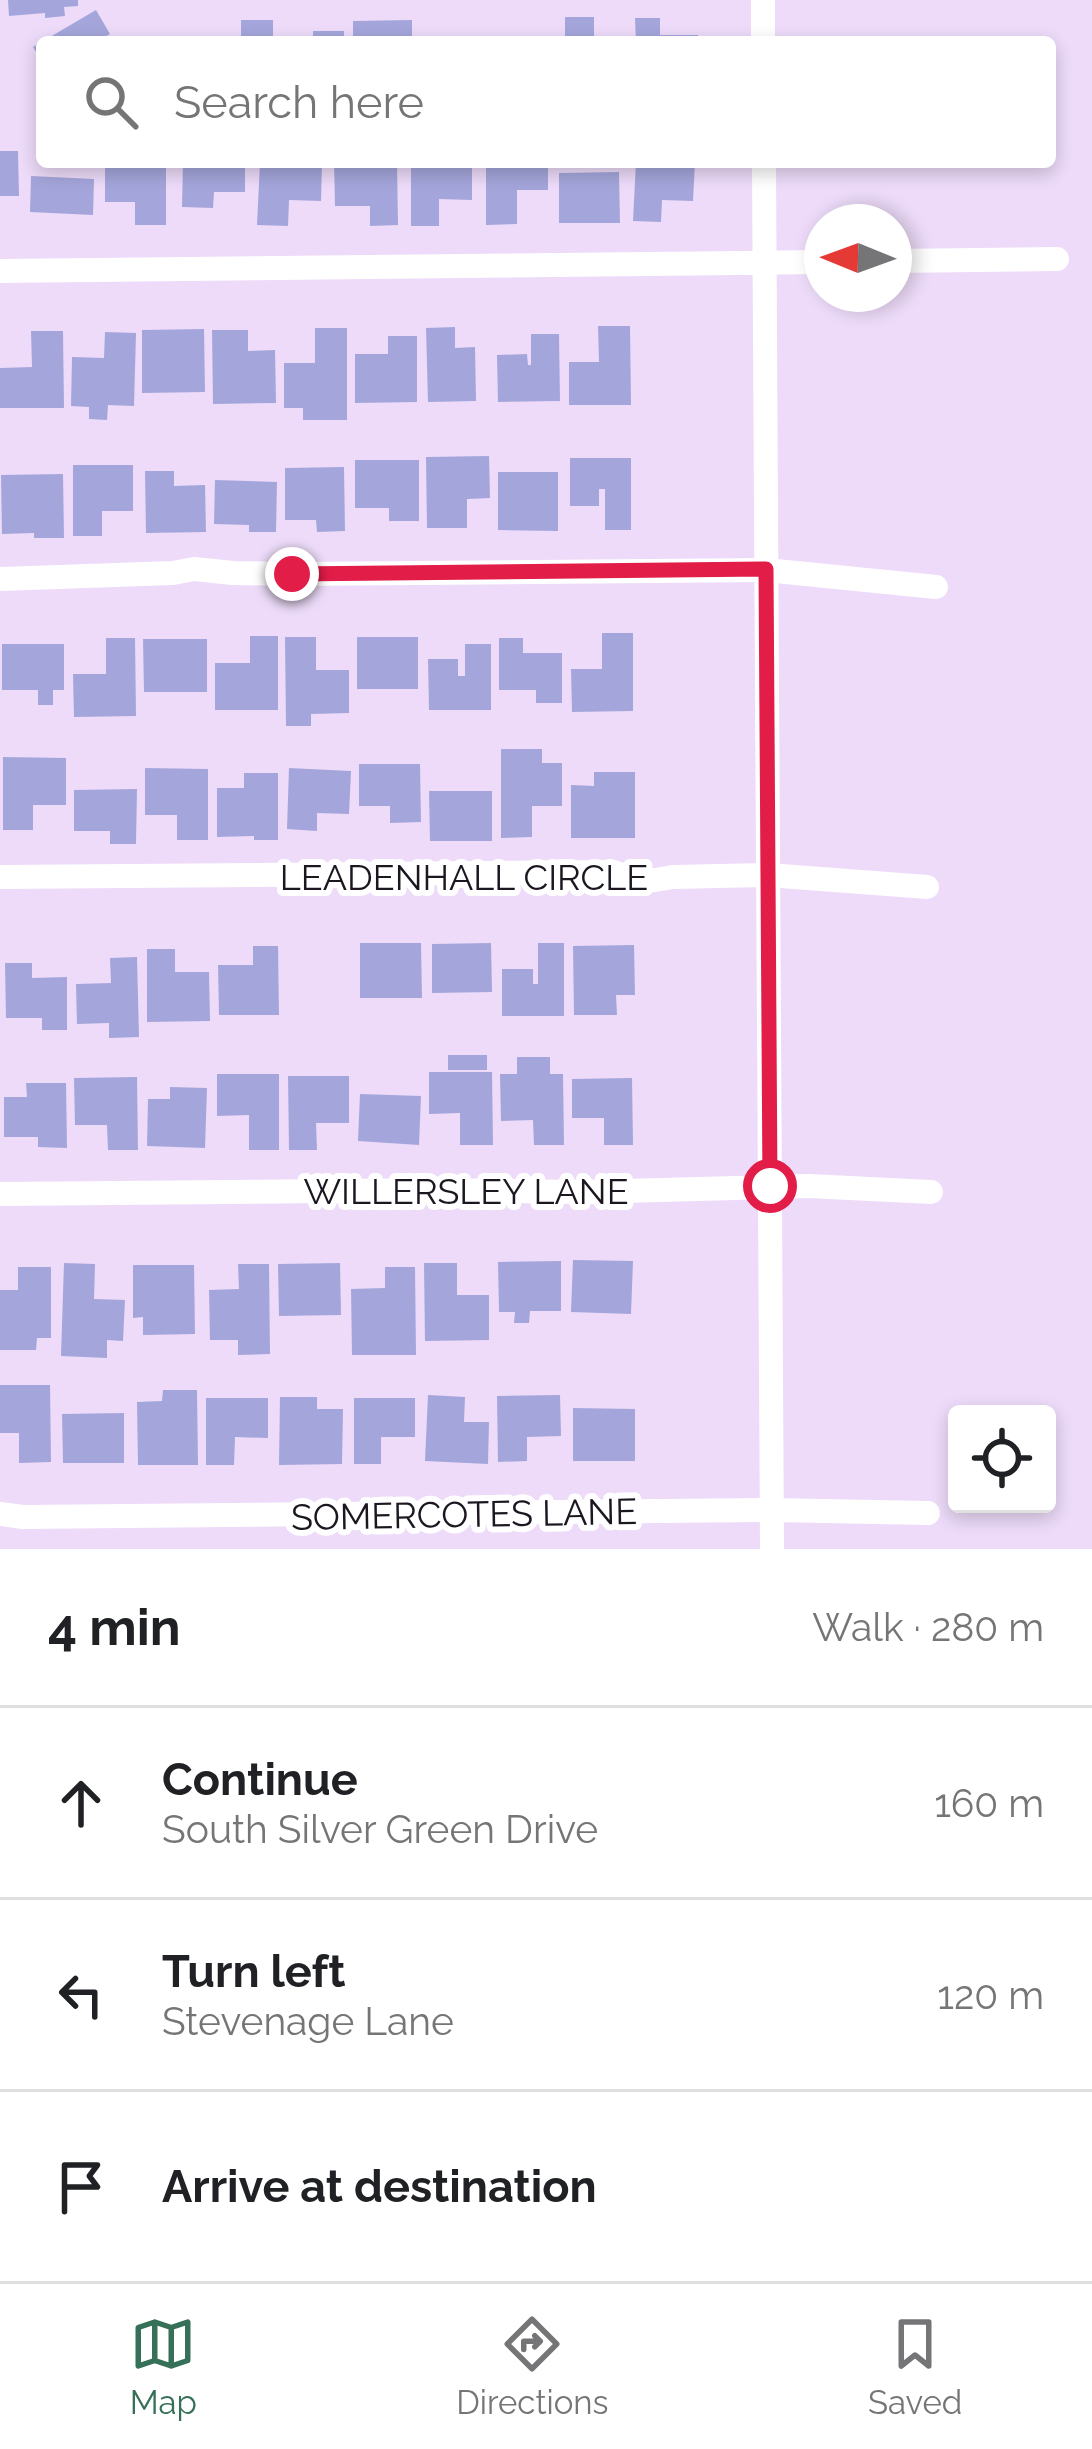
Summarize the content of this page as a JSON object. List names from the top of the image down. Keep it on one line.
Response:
{"streets":{"street":["LEADENHALL CIRCLE","WILLERSLEY LANE","SOMERCOTES LANE"]},"north":"left","page":{"search":"Search here","heading":["4 min","Walk · 280 m"],"list":[["Continue","South Silver Green Drive","160 m"],["Turn left","Stevenage Lane","120 m"],"Arrive at destination"],"nav":["Map","Directions","Saved"]}}
